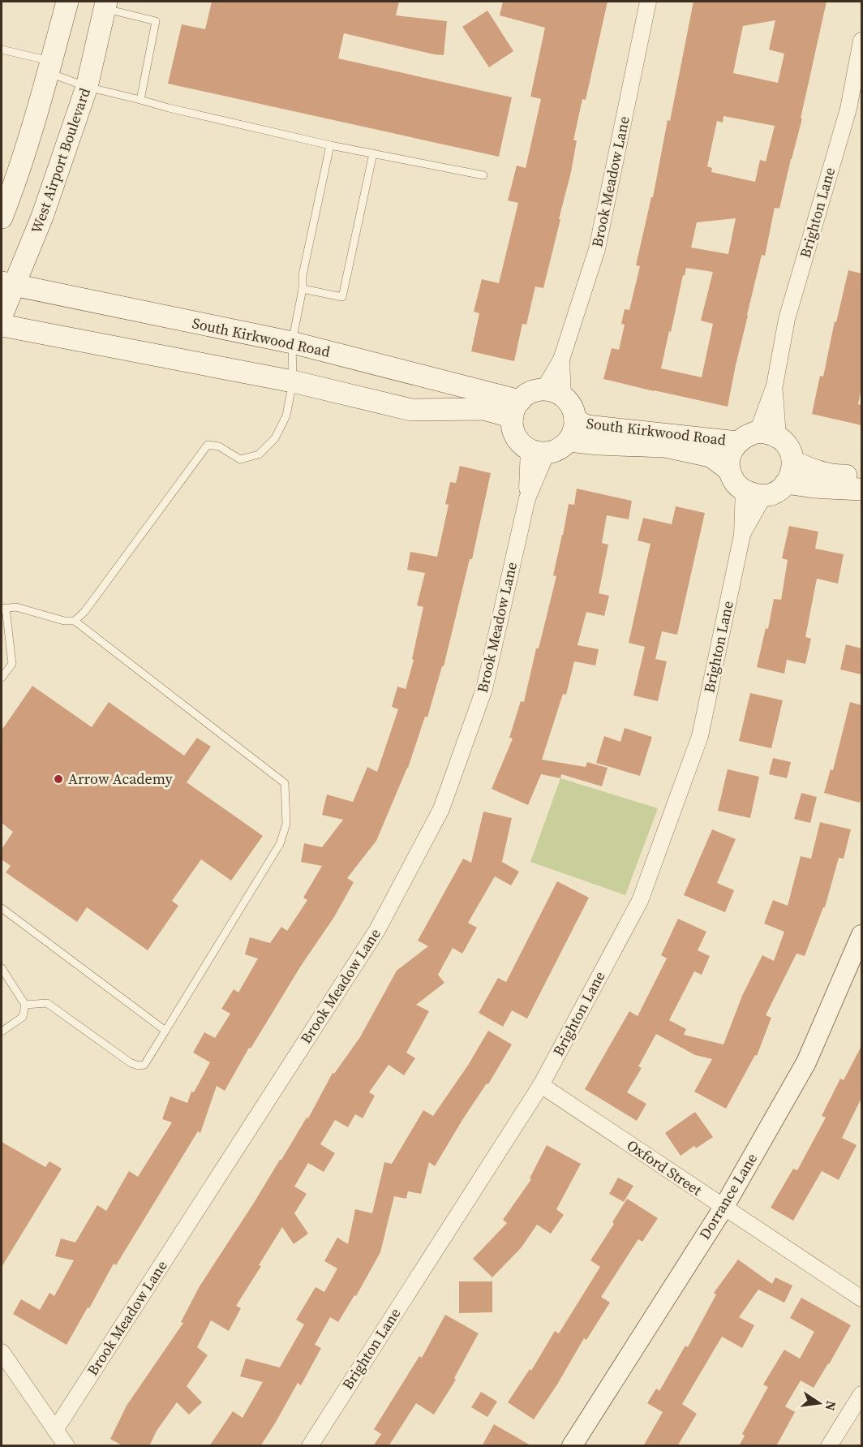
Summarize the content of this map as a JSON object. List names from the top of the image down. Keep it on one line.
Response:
{"streets":{"main road":["West Airport Boulevard","South Kirkwood Road"],"street":["Brook Meadow Lane","Brighton Lane","Oxford Street","Dorrance Lane"]},"crossings":[["West Airport Boulevard","South Kirkwood Road"],["Brook Meadow Lane","South Kirkwood Road"],["Brighton Lane","South Kirkwood Road"],["Brighton Lane","Oxford Street"],["Oxford Street","Dorrance Lane"]],"places":["Arrow Academy"],"north":"right"}
